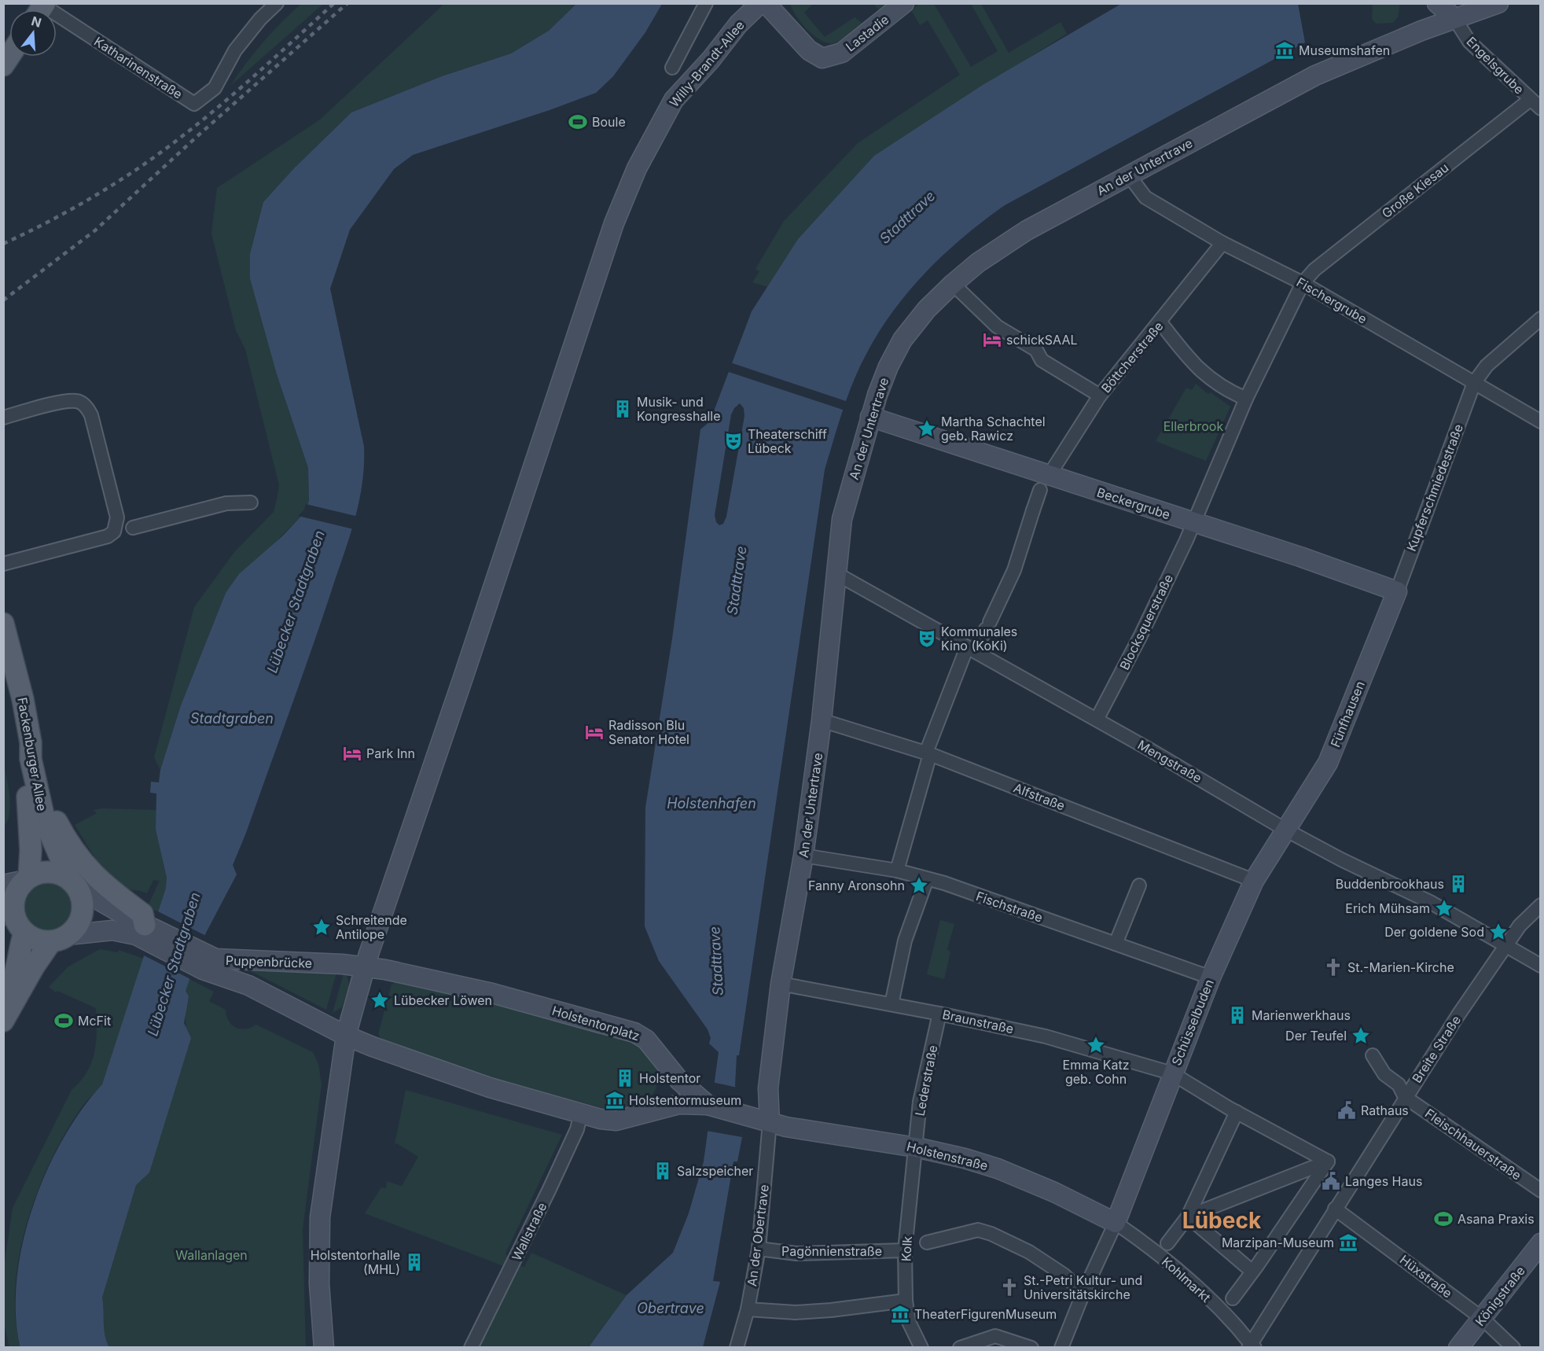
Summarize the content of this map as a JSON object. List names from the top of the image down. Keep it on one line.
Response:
{"streets":{"main road":["Lastadie","Willy-Brandt-Allee","An der Untertrave","Beckergrube","Fünfhausen","Fackenburger Allee","Puppenbrücke","Schüsselbuden","Holstentorplatz","Holstenstraße","Königstraße"],"street":["Engelsgrube","Katharinenstraße","Große Kiesau","Fischergrube","Böttcherstraße","Kupferschmiedestraße","Blocksquerstraße","Mengstraße","Alfstraße","Fischstraße","Braunstraße","Breite Straße","Lederstraße","Fleischhauerstraße","Wallstraße","An der Obertrave","Kolk","Pagönnienstraße","Hüxstraße","Kohlmarkt"]},"crossings":[["Willy-Brandt-Allee","Puppenbrücke"],["Willy-Brandt-Allee","Holstentorplatz"],["Engelsgrube","An der Untertrave"],["Engelsgrube","Große Kiesau"],["An der Untertrave","Fischergrube"],["An der Untertrave","Beckergrube"],["An der Untertrave","Mengstraße"],["An der Untertrave","Alfstraße"],["An der Untertrave","Fischstraße"],["An der Untertrave","Braunstraße"],["An der Untertrave","Holstenstraße"],["An der Untertrave","An der Obertrave"],["Große Kiesau","Fischergrube"],["Fischergrube","Böttcherstraße"],["Fischergrube","Kupferschmiedestraße"],["Böttcherstraße","Beckergrube"],["Böttcherstraße","Mengstraße"],["Böttcherstraße","Alfstraße"],["Böttcherstraße","Fischstraße"],["Kupferschmiedestraße","Beckergrube"],["Kupferschmiedestraße","Fünfhausen"],["Beckergrube","Blocksquerstraße"],["Beckergrube","Fünfhausen"],["Blocksquerstraße","Mengstraße"],["Fünfhausen","Mengstraße"],["Fünfhausen","Schüsselbuden"],["Fackenburger Allee","Puppenbrücke"],["Mengstraße","Schüsselbuden"],["Mengstraße","Breite Straße"],["Alfstraße","Schüsselbuden"],["Fischstraße","Schüsselbuden"],["Puppenbrücke","Holstentorplatz"],["Braunstraße","Schüsselbuden"],["Braunstraße","Lederstraße"],["Schüsselbuden","Holstenstraße"],["Schüsselbuden","Kohlmarkt"],["Holstentorplatz","Holstenstraße"],["Breite Straße","Fleischhauerstraße"],["Breite Straße","Hüxstraße"],["Breite Straße","Kohlmarkt"],["Lederstraße","Holstenstraße"],["Lederstraße","Kolk"],["Holstenstraße","An der Obertrave"],["Holstenstraße","Kolk"],["Holstenstraße","Kohlmarkt"],["An der Obertrave","Pagönnienstraße"],["Kolk","Pagönnienstraße"],["Hüxstraße","Königstraße"]],"districts":["Lübeck"],"water":["Stadttrave","Lübecker Stadtgraben","Stadtgraben","Holstenhafen","Obertrave"],"parks":["Ellerbrook","Wallanlagen"],"places":{"museum":["Museumshafen","Holstentormuseum","Marzipan-Museum","TheaterFigurenMuseum"],"sports":["Boule","McFit","Asana Praxis"],"hotel":["schickSAAL","Radisson Blu Senator Hotel","Park Inn"],"building":["Musik- und Kongresshalle","Buddenbrookhaus","Marienwerkhaus","Holstentor","Salzspeicher","Holstentorhalle (MHL)"],"place":["Martha Schachtel geb. Rawicz","Fanny Aronsohn","Erich Mühsam","Schreitende Antilope","Der goldene Sod","Lübecker Löwen","Der Teufel","Emma Katz geb. Cohn"],"theatre":["Theaterschiff Lübeck","Kommunales Kino (KoKi)"],"church":["St.-Marien-Kirche","St.-Petri Kultur- und Universitätskirche"],"public building":["Rathaus","Langes Haus"]},"north":"top"}
